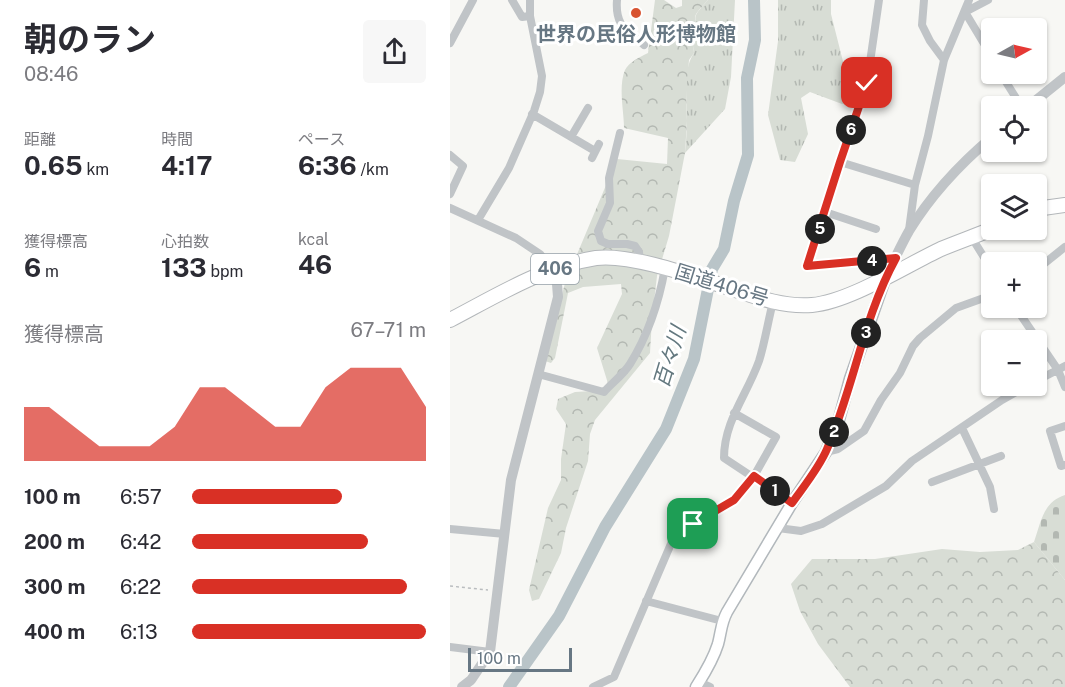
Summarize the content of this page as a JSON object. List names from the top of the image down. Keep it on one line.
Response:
{"streets":{"highway":["406","国道406号"]},"water":["百々川"],"places":["世界の民俗人形博物館"],"scale_bar":"100 m","north":"right","page":{"heading":["朝のラン","08:46"],"map_buttons":["+","−"],"stats":[["距離","0.65 km"],["時間","4:17"],["ペース","6:36 /km"],["獲得標高","6 m"],["心拍数","133 bpm"],["kcal","46"]],"pins":["6","5","4","3","2","1"],"chart":["獲得標高","67–71 m"],"list":[{"name":"100 m","note":"6:57"},{"name":"200 m","note":"6:42"},{"name":"300 m","note":"6:22"},{"name":"400 m","note":"6:13"}],"scale":"100 m"}}
